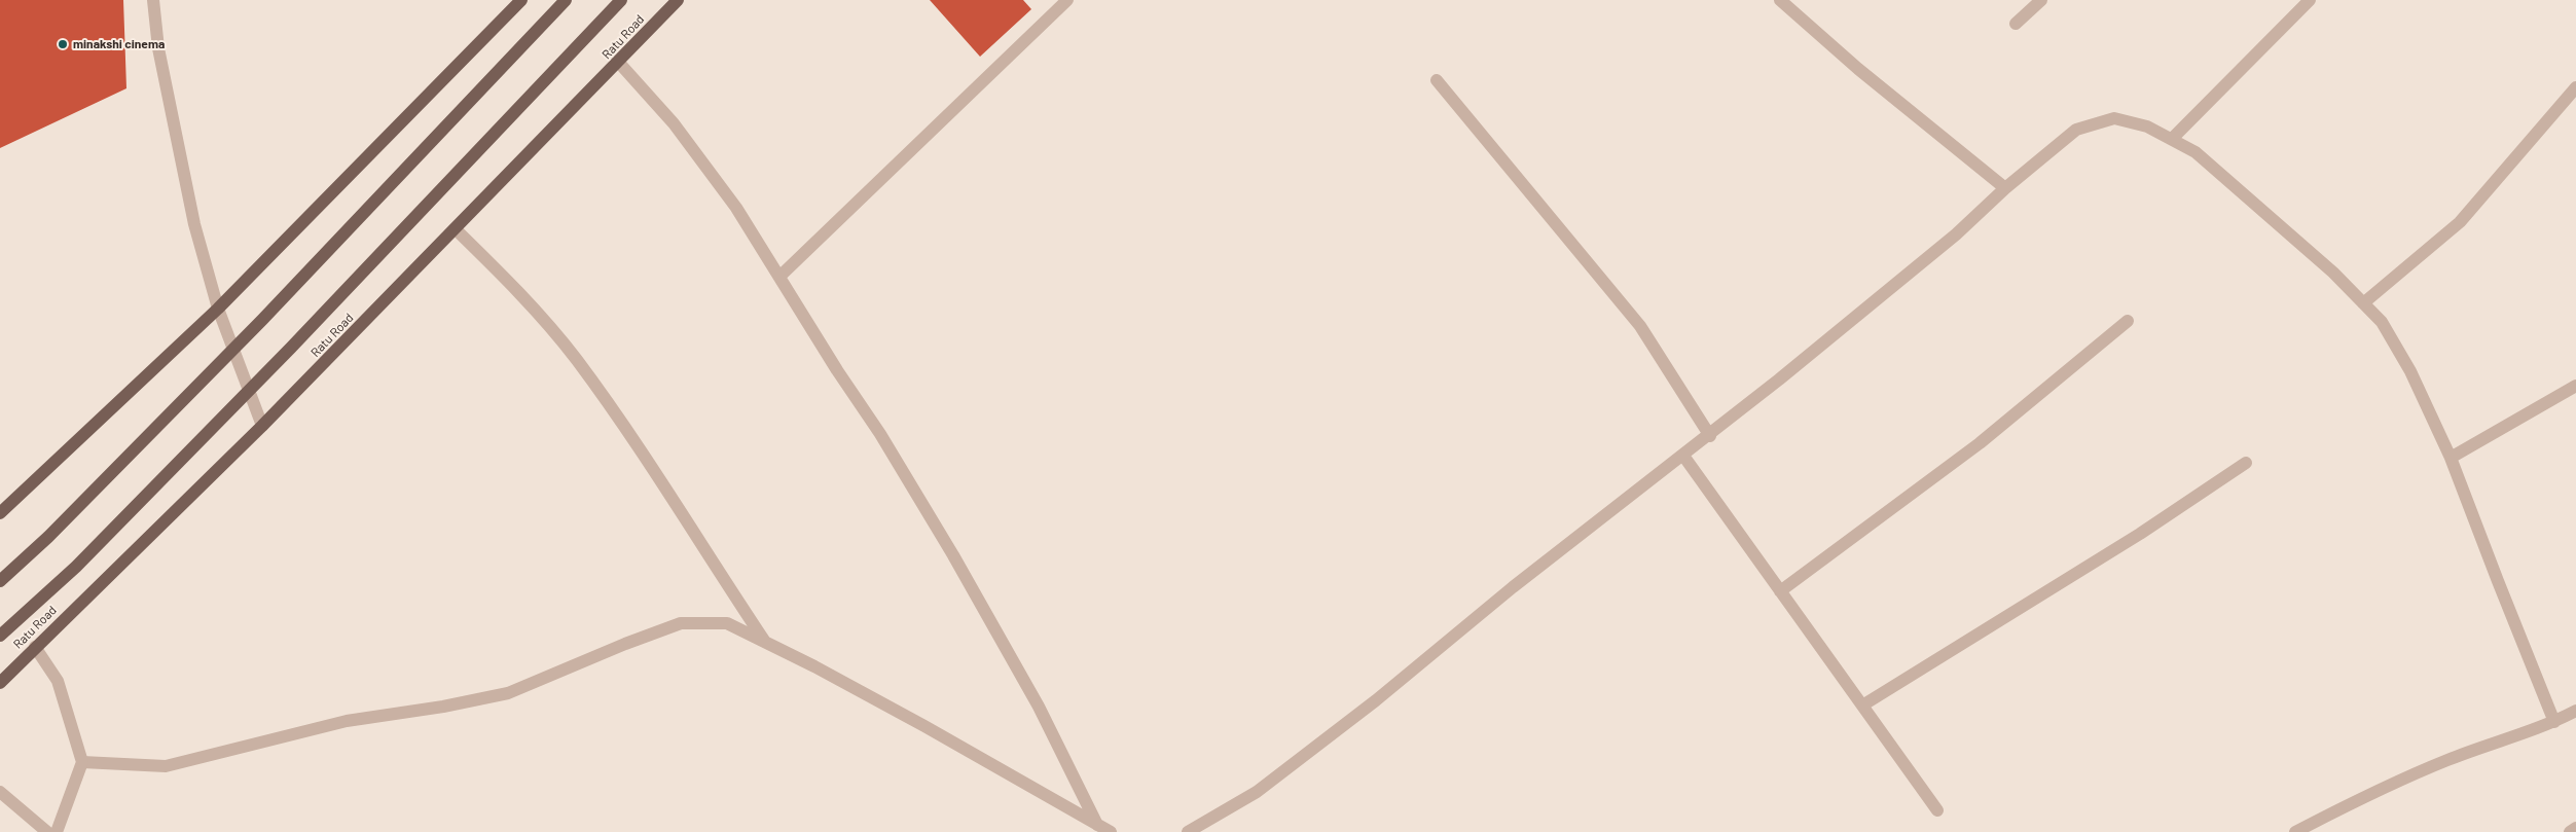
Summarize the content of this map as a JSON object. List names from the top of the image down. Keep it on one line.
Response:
{"streets":{"main road":["Ratu Road"]},"places":["minakshi cinema"]}
